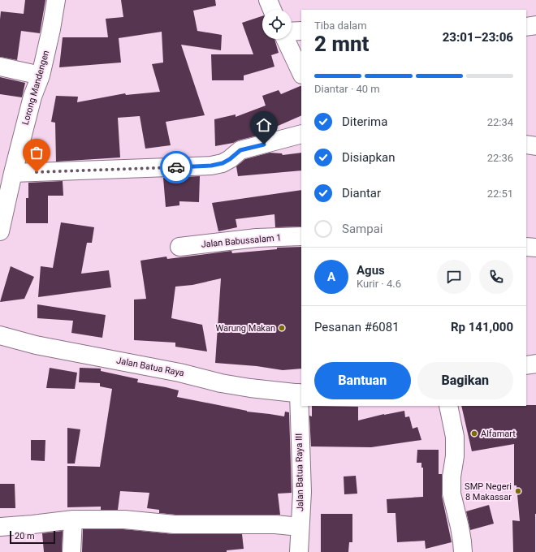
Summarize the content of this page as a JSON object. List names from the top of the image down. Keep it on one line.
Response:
{"streets":{"street":["Lorong Mandengen","Jalan Babussalam 1","Jalan Batua Raya","Jalan Batua Raya III"]},"crossings":[["Jalan Batua Raya","Jalan Batua Raya III"]],"places":["Warung Makan","Alfamart","SMP Negeri 8 Makassar"],"scale_bar":"20 m","page":{"heading":["2 mnt","Tiba dalam","23:01–23:06"],"panel":["Agus","Kurir · 4.6","Pesanan #6081","Rp 141,000"],"bar":"Diantar · 40 m","list":[["Diterima","22:34"],["Disiapkan","22:36"],["Diantar","22:51"],"Sampai"],"round":"A","buttons":["Bantuan","Bagikan"],"scale":"20 m"}}
